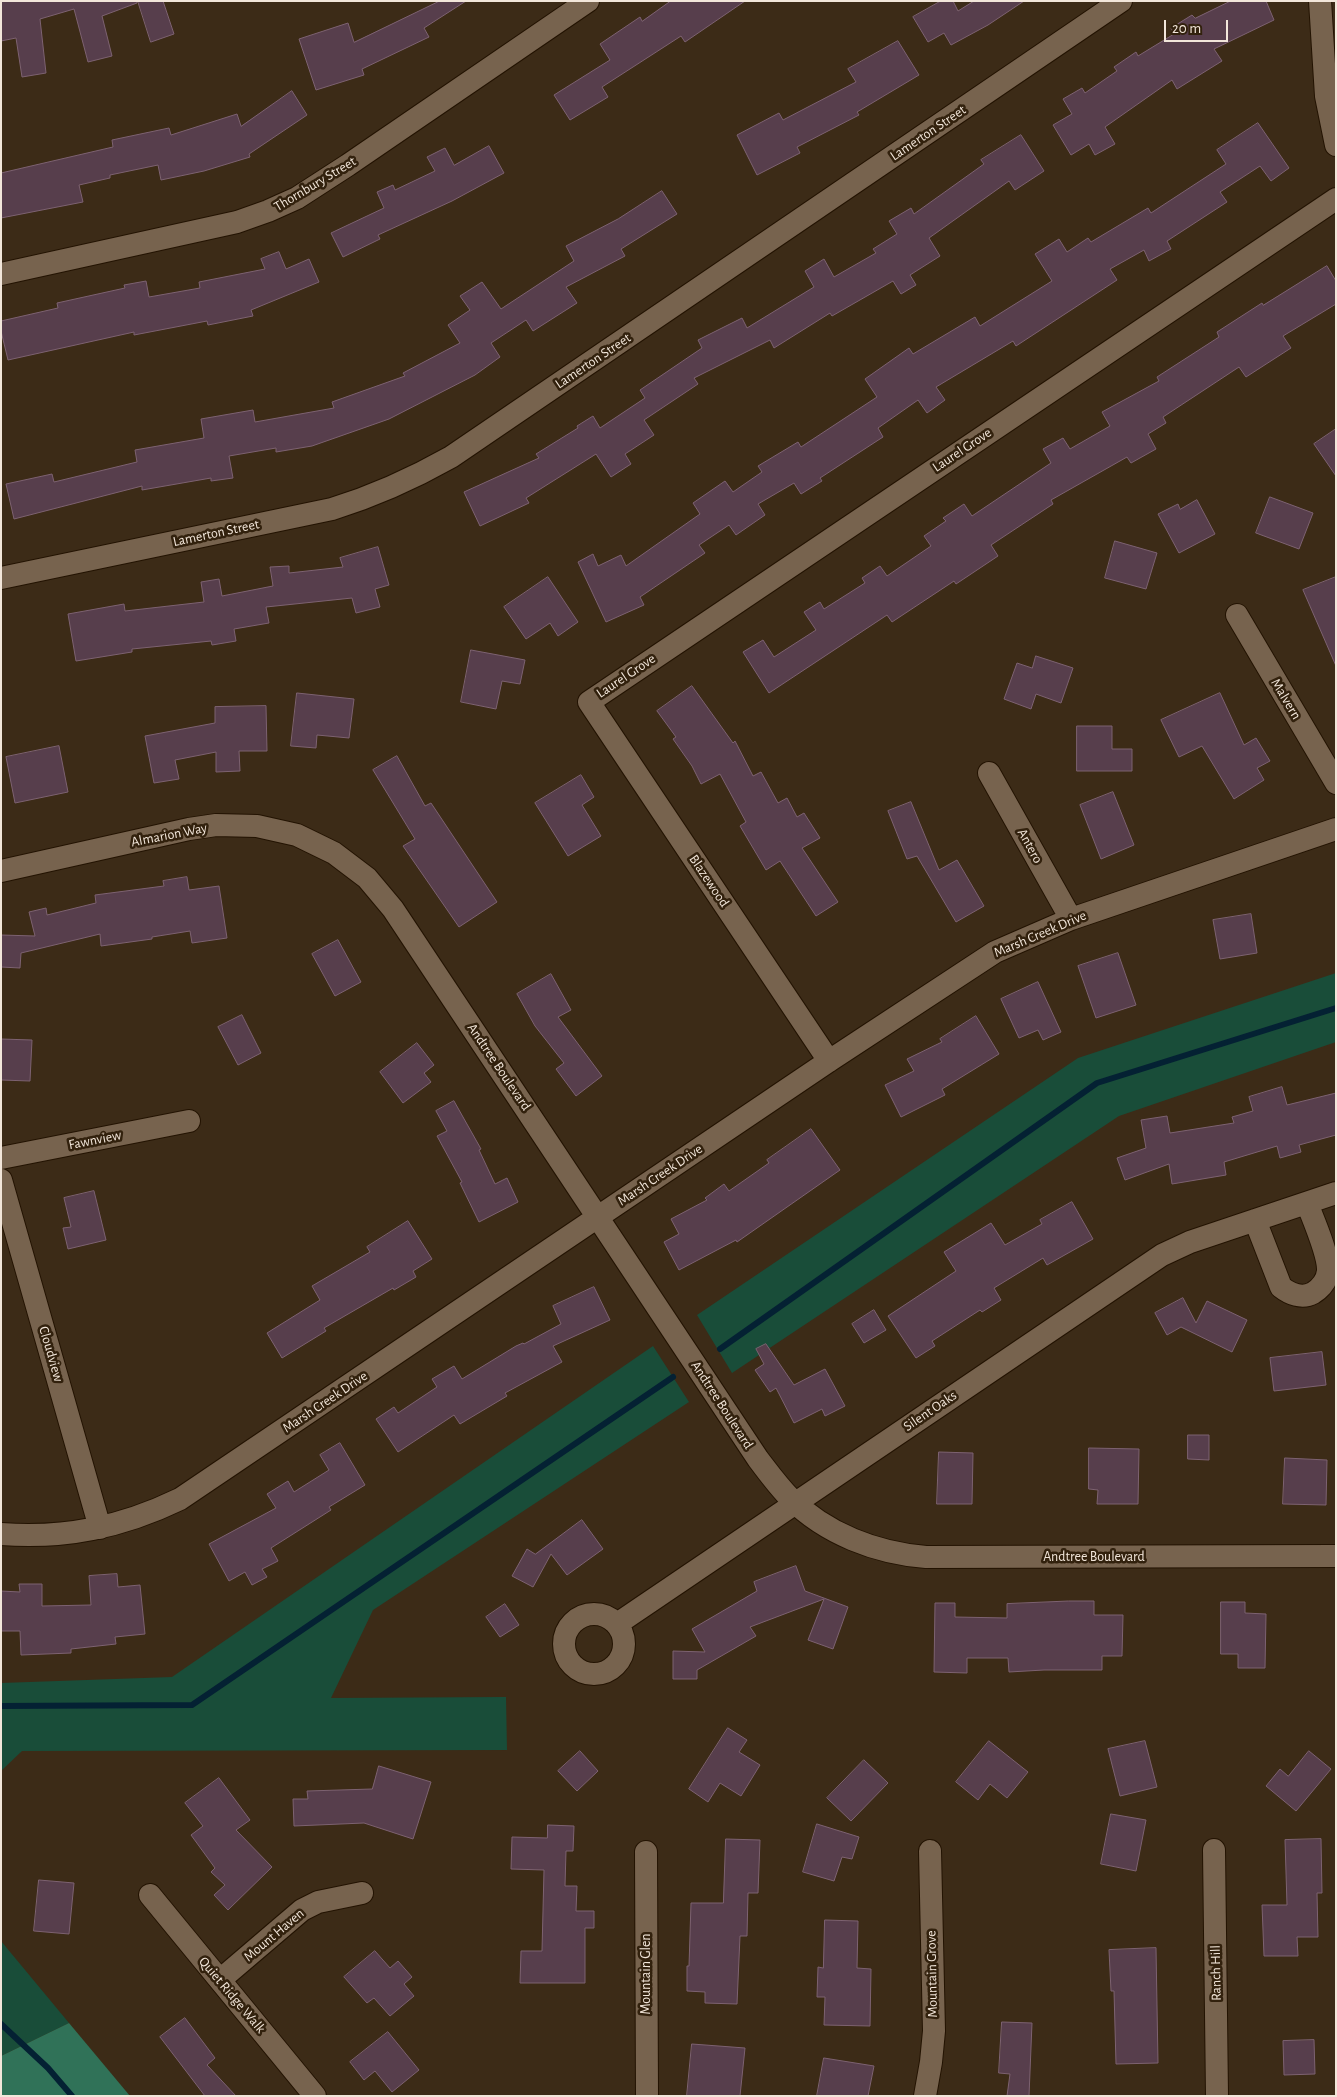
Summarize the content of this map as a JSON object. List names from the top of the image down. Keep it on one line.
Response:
{"streets":{"street":["Lamerton Street","Thornbury Street","Laurel Grove","Malvern","Almarion Way","Antero","Blazewood","Marsh Creek Drive","Andtree Boulevard","Fawnview","Cloudview","Silent Oaks","Mount Haven","Ranch Hill","Mountain Glen","Mountain Grove","Quiet Ridge Walk"]},"crossings":[["Laurel Grove","Blazewood"],["Almarion Way","Andtree Boulevard"],["Antero","Marsh Creek Drive"],["Blazewood","Marsh Creek Drive"],["Marsh Creek Drive","Andtree Boulevard"],["Marsh Creek Drive","Cloudview"],["Andtree Boulevard","Silent Oaks"],["Mount Haven","Quiet Ridge Walk"]],"scale_bar":"20 m"}
